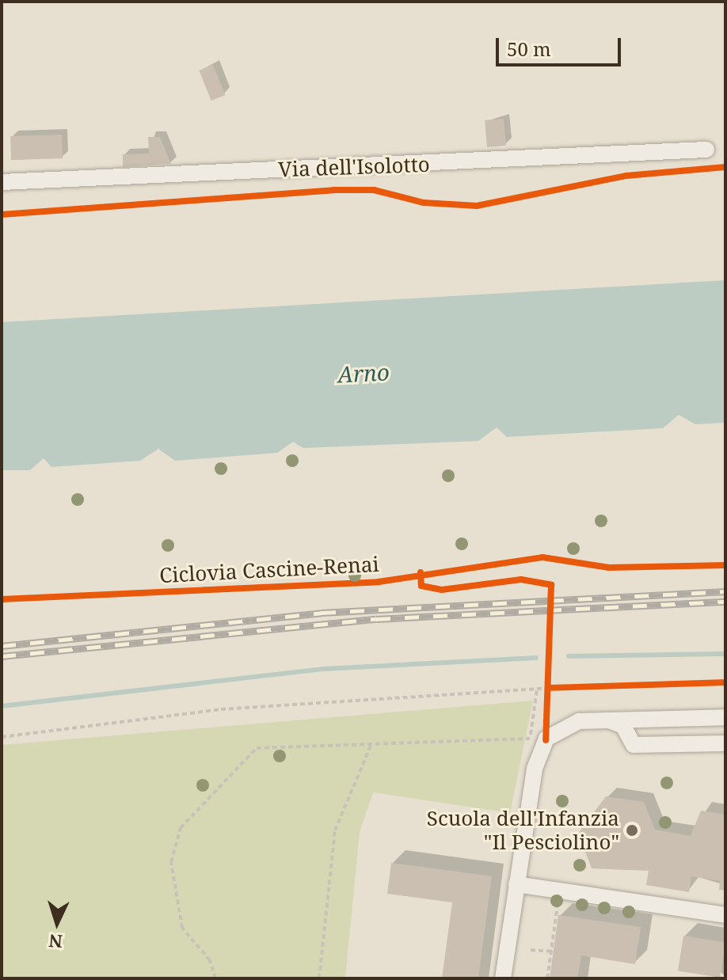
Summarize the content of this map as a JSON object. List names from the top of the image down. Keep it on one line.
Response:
{"streets":{"street":["Via dell'Isolotto"],"cycle path":["Ciclovia Cascine-Renai"]},"water":["Arno"],"places":["Scuola dell'Infanzia \"Il Pesciolino\""],"scale_bar":"50 m","north":"bottom"}
